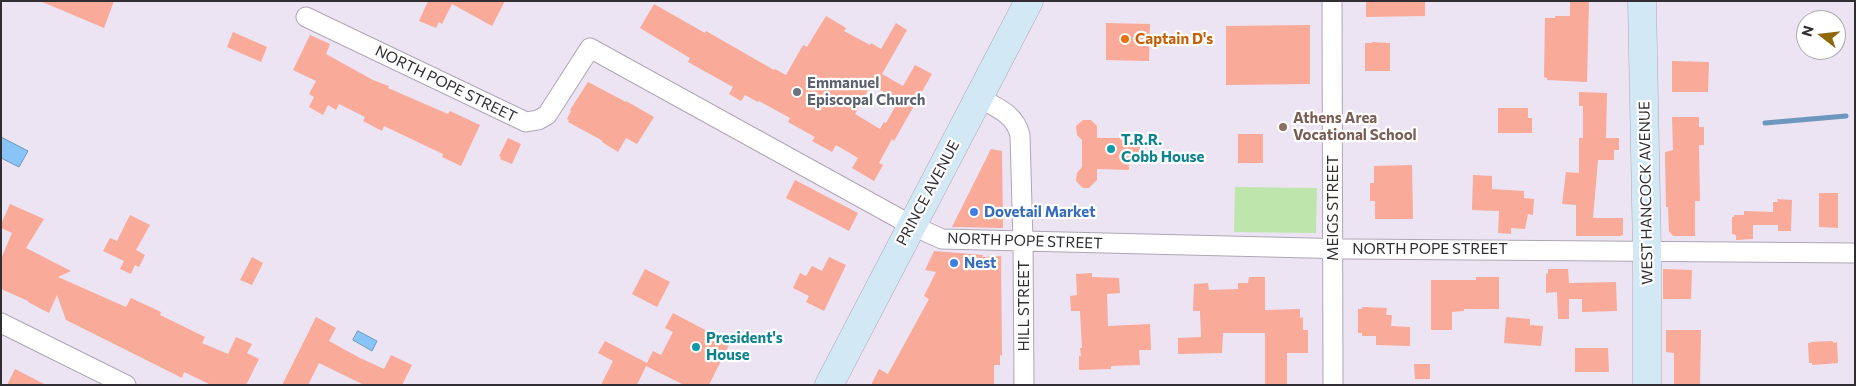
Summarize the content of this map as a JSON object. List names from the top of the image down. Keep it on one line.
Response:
{"streets":{"main road":["PRINCE AVENUE","WEST HANCOCK AVENUE"],"street":["NORTH POPE STREET","MEIGS STREET","HILL STREET"]},"crossings":[["NORTH POPE STREET","PRINCE AVENUE"],["NORTH POPE STREET","WEST HANCOCK AVENUE"],["NORTH POPE STREET","MEIGS STREET"],["NORTH POPE STREET","HILL STREET"],["PRINCE AVENUE","HILL STREET"]],"places":["Captain D's","Emmanuel Episcopal Church","Athens Area Vocational School","T.R.R. Cobb House","Dovetail Market","Nest","President's House"],"north":"left"}
